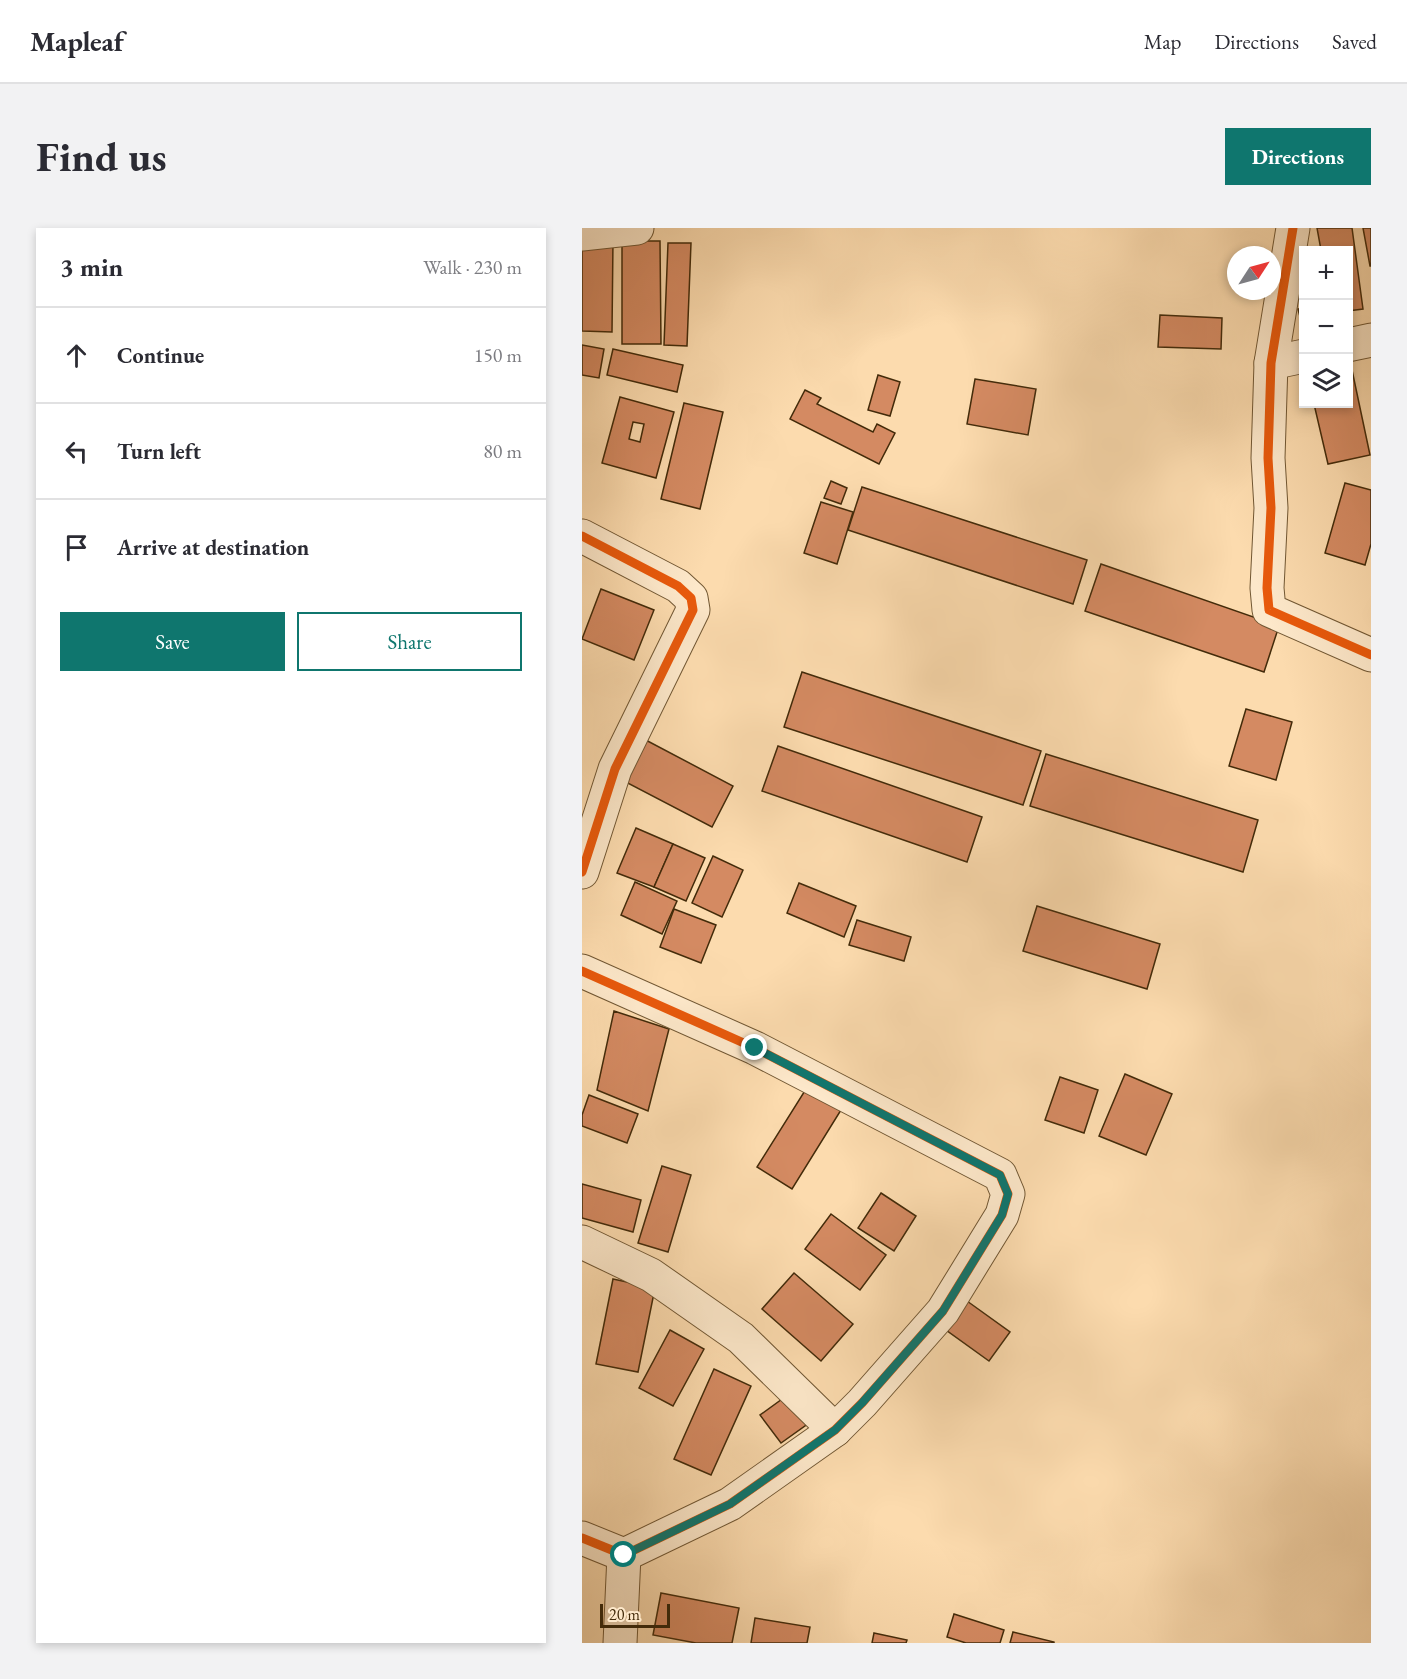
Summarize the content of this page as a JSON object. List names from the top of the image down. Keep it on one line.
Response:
{"scale_bar":"20 m","north":"top right","page":{"header":"Mapleaf","nav":["Map","Directions","Saved"],"buttons":["Directions",["Save","Share"]],"title":"Find us","heading":["3 min","Walk · 230 m"],"map_buttons":["+","−"],"list":[["Continue","150 m"],["Turn left","80 m"],"Arrive at destination"],"scale":"20 m"}}
